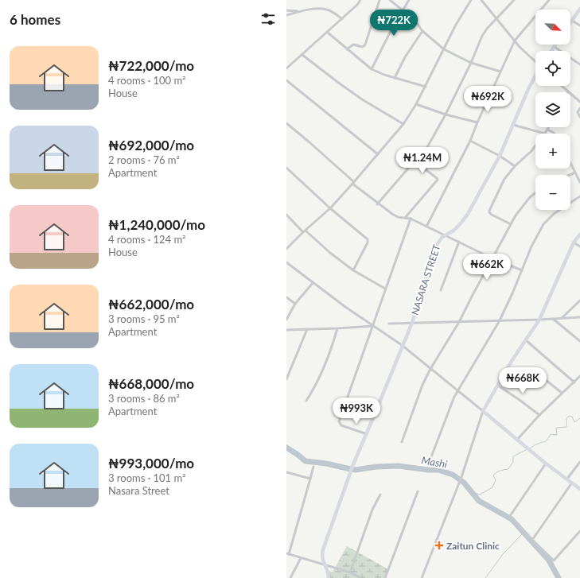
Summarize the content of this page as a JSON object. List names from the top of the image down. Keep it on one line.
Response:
{"streets":{"street":["NASARA STREET"]},"water":["Mashi"],"places":{"health":["Zaitun Clinic"]},"north":"bottom right","page":{"heading":"6 homes","map_buttons":["+","−"],"price":["₦722K","₦692K","₦1.24M","₦662K","₦668K","₦993K"],"list":[{"name":"₦722,000/mo","note":"4 rooms · 100 m² · House"},{"name":"₦692,000/mo","note":"2 rooms · 76 m² · Apartment"},{"name":"₦1,240,000/mo","note":"4 rooms · 124 m² · House"},{"name":"₦662,000/mo","note":"3 rooms · 95 m² · Apartment"},{"name":"₦668,000/mo","note":"3 rooms · 86 m² · Apartment"},{"name":"₦993,000/mo","note":"3 rooms · 101 m² · Nasara Street"}]}}
